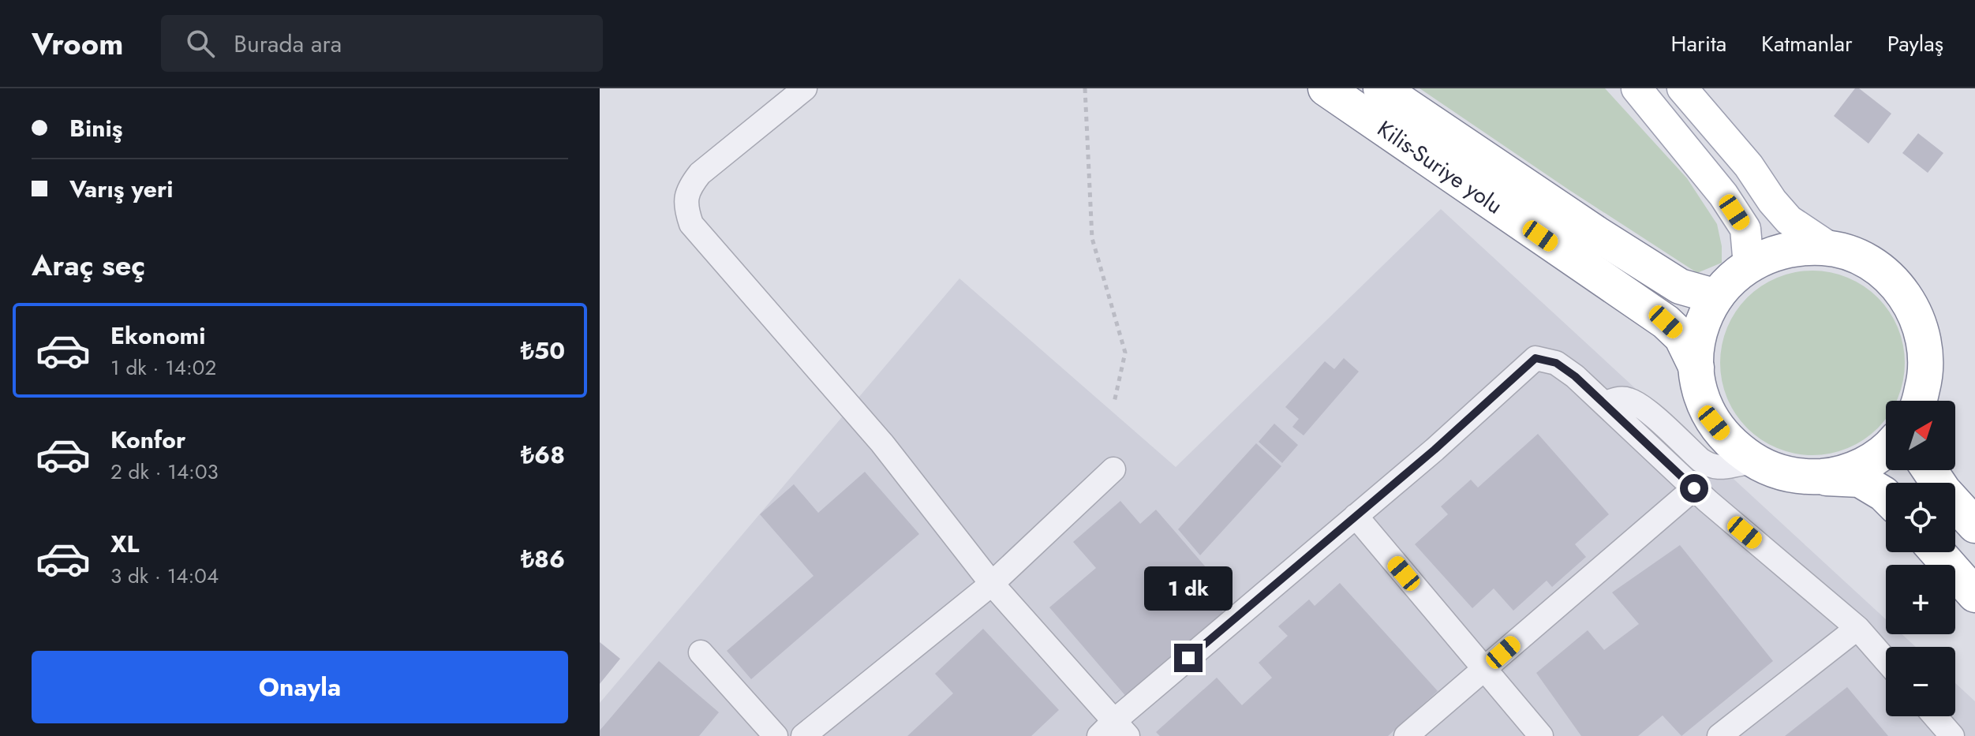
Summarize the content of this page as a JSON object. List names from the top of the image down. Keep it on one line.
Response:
{"streets":{"highway":["Kilis-Suriye yolu"]},"north":"top right","page":{"header":"Vroom","search":"Burada ara","nav":["Harita","Katmanlar","Paylaş"],"banner":["Biniş","Varış yeri"],"heading":"Araç seç","list":[{"name":"Ekonomi","note":"1 dk · 14:02","value":"₺50"},{"name":"Konfor","note":"2 dk · 14:03","value":"₺68"},{"name":"XL","note":"3 dk · 14:04","value":"₺86"}],"map_buttons":["+","−"],"bubble":"1 dk","buttons":"Onayla"}}
